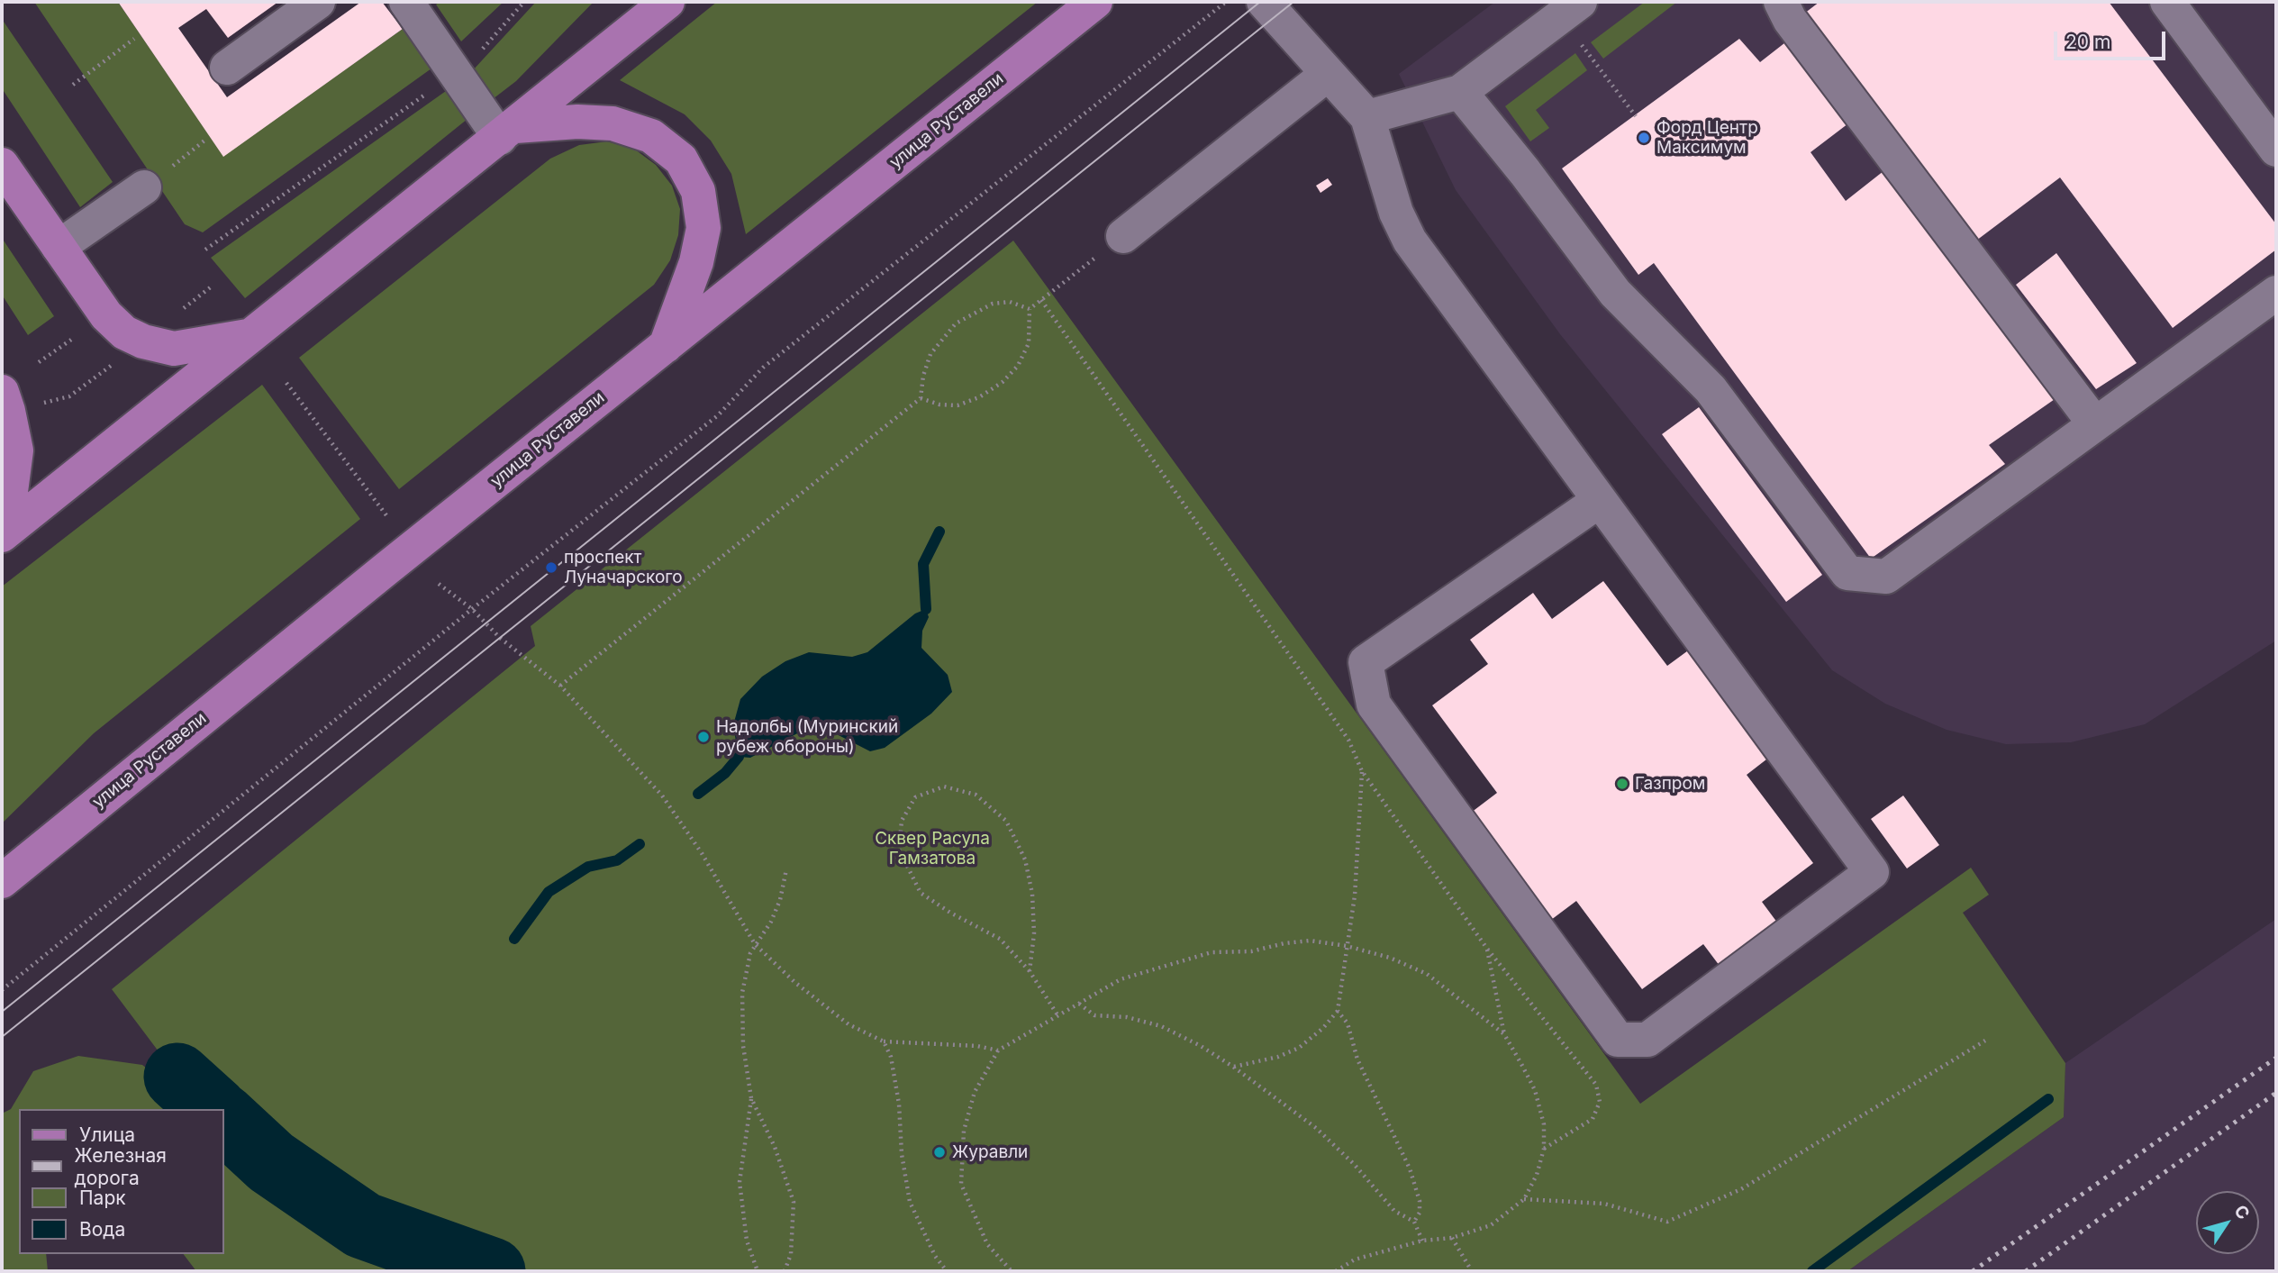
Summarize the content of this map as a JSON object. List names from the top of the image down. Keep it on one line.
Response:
{"streets":{"main road":["улица Руставели"]},"parks":["Сквер Расула Гамзатова"],"places":["Форд Центр Максимум","проспект Луначарского","Надолбы (Муринский рубеж обороны)","Газпром","Журавли"],"legend":["Улица","Железная дорога","Парк","Вода"],"scale_bar":"20 m","north":"top right"}
